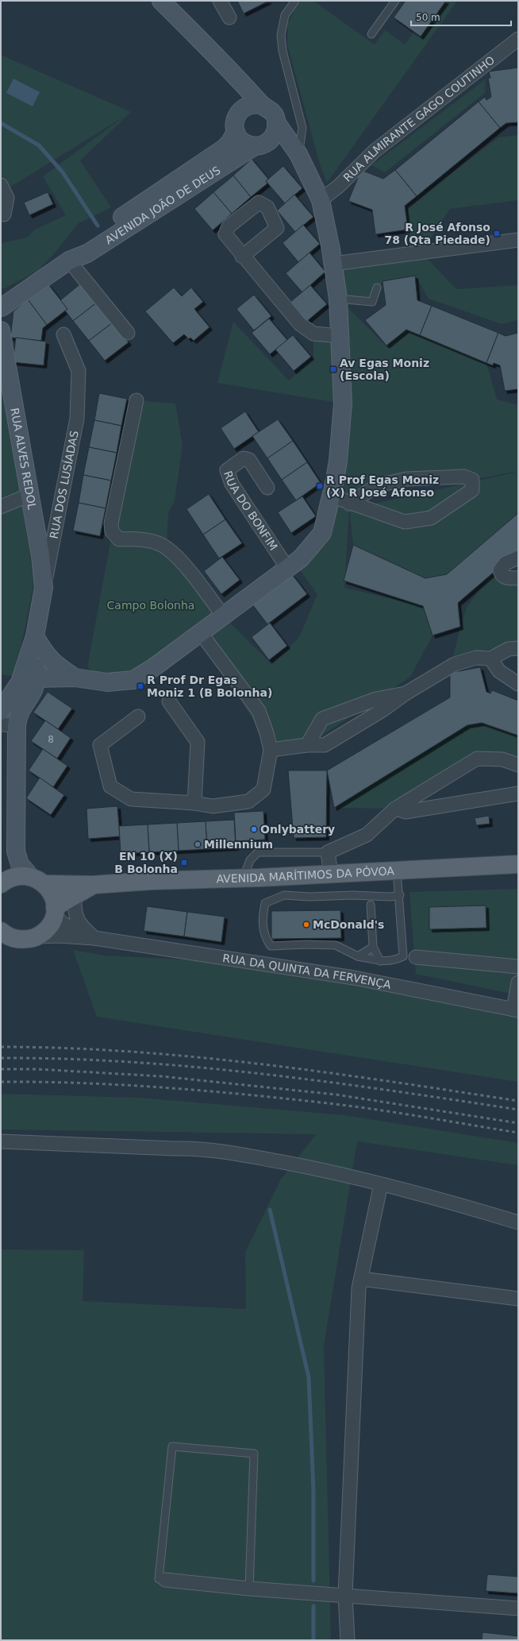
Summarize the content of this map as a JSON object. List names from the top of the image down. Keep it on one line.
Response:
{"streets":{"main road":["AVENIDA MARÍTIMOS DA PÓVOA"],"street":["RUA ALMIRANTE GAGO COUTINHO","AVENIDA JOÃO DE DEUS","RUA ALVES REDOL","RUA DOS LUSÍADAS","RUA DO BONFIM","RUA DA QUINTA DA FERVENÇA"]},"crossings":[["RUA ALVES REDOL","RUA DOS LUSÍADAS"],["AVENIDA MARÍTIMOS DA PÓVOA","RUA DA QUINTA DA FERVENÇA"]],"parks":["Campo Bolonha"],"places":{"transit":["R José Afonso 78 (Qta Piedade)","Av Egas Moniz (Escola)","R Prof Egas Moniz (X) R José Afonso","R Prof Dr Egas Moniz 1 (B Bolonha)","EN 10 (X) B Bolonha"],"other":["Onlybattery","Millennium","McDonald's"]},"house_numbers":["8"],"scale_bar":"50 m"}
